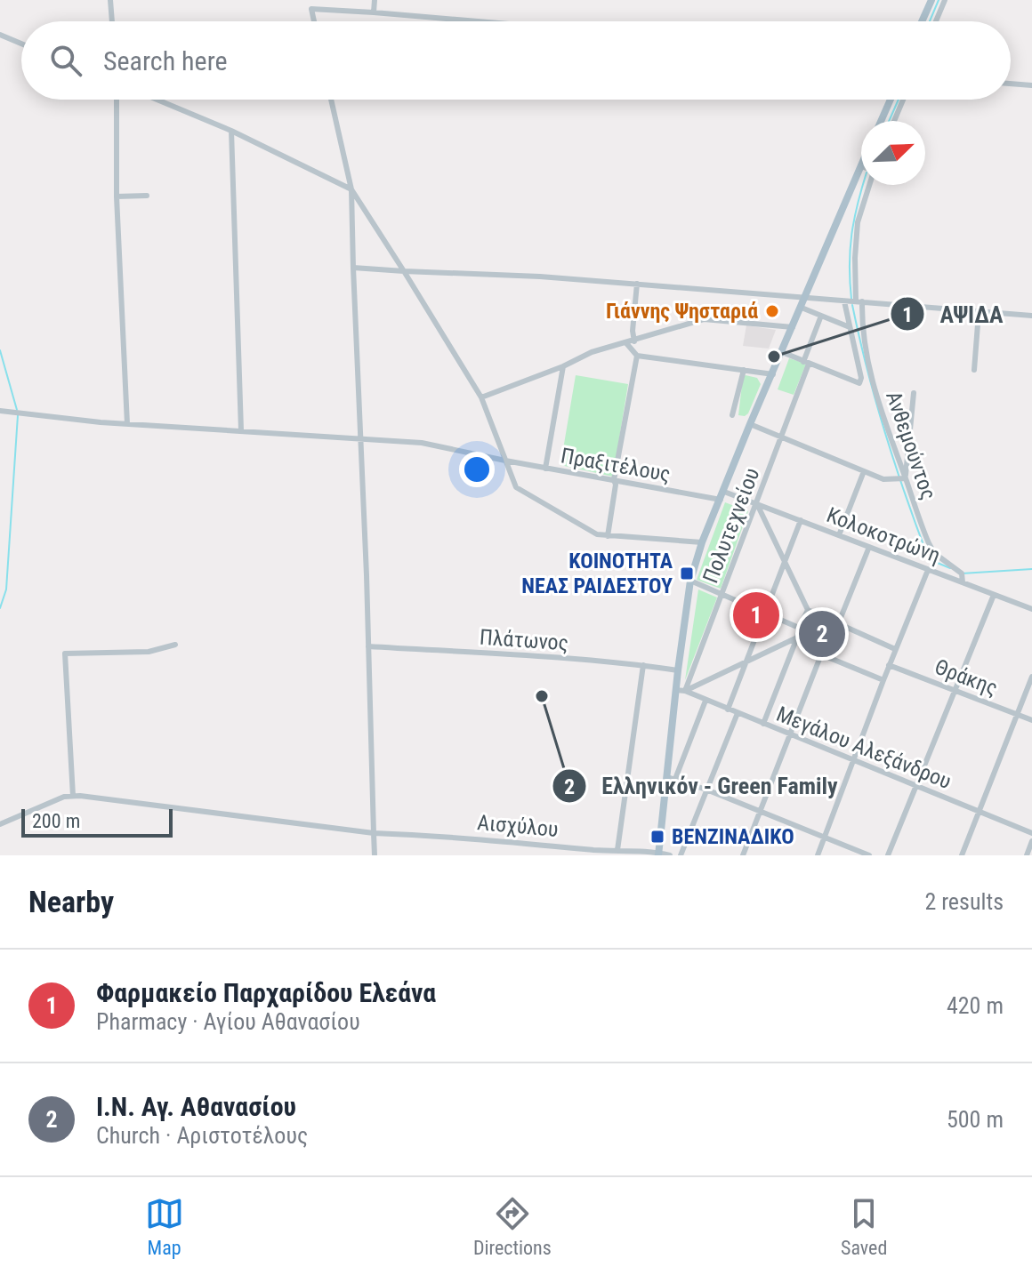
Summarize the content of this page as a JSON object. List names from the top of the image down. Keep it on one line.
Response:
{"streets":{"street":["Ανθεμούντος","Πραξιτέλους","Πολυτεχνείου","Κολοκοτρώνη","Πλάτωνος","Θράκης","Μεγάλου Αλεξάνδρου","Αισχύλου"]},"crossings":[["Ανθεμούντος","Πολυτεχνείου"],["Ανθεμούντος","Κολοκοτρώνη"],["Πραξιτέλους","Κολοκοτρώνη"],["Πολυτεχνείου","Κολοκοτρώνη"],["Πολυτεχνείου","Μεγάλου Αλεξάνδρου"]],"places":{"other":["Γιάννης Ψησταριά","ΑΨΙΔΑ","Ελληνικόν - Green Family"],"transit":["ΚΟΙΝΟΤΗΤΑ ΝΕΑΣ ΡΑΙΔΕΣΤΟΥ","ΒΕΝΖΙΝΑΔΙΚΟ"]},"scale_bar":"200 m","north":"top right","page":{"search":"Search here","pins":["1","2"],"scale":"200 m","heading":["Nearby","2 results"],"list":[{"mark":"1","name":"Φαρμακείο Παρχαρίδου Ελεάνα","note":"Pharmacy · Αγίου Αθανασίου","value":"420 m"},{"mark":"2","name":"Ι.Ν. Αγ. Αθανασίου","note":"Church · Αριστοτέλους","value":"500 m"}],"nav":["Map","Directions","Saved"]}}
